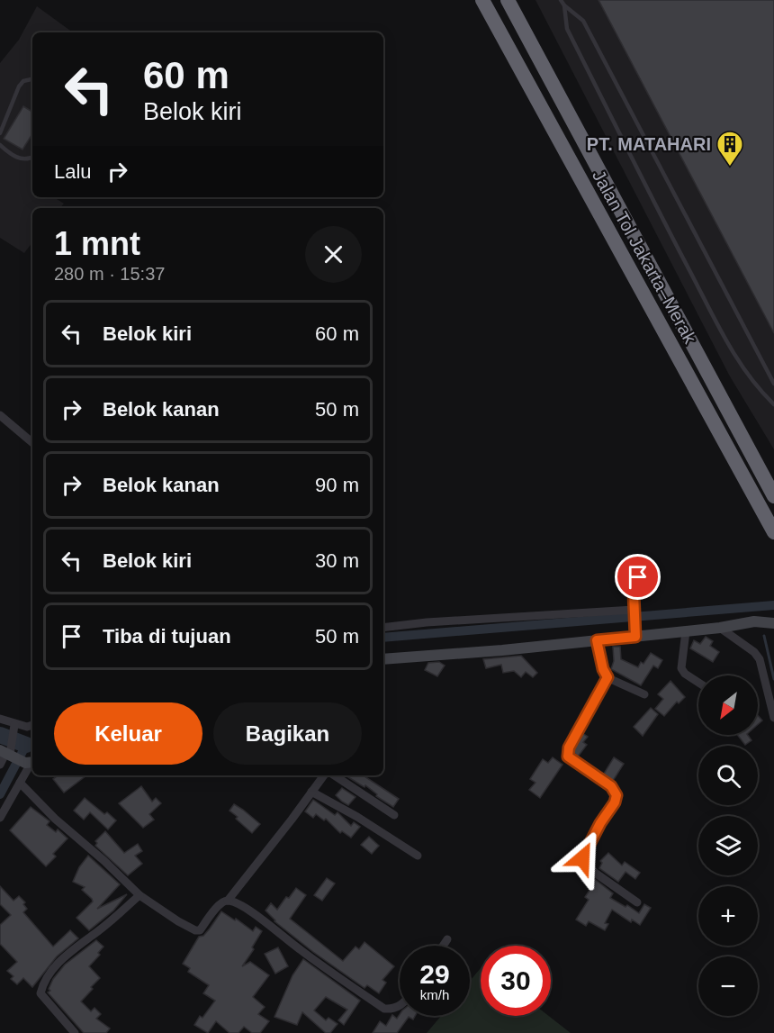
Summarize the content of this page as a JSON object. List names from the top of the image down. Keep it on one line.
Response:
{"streets":{"highway":["Jalan Tol Jakarta–Merak"]},"places":{"building":["PT. MATAHARI"]},"north":"bottom left","page":{"turn":["60 m","Belok kiri"],"then":"Lalu","heading":["1 mnt","280 m · 15:37"],"list":[{"name":"Belok kiri","value":"60 m"},{"name":"Belok kanan","value":"50 m"},{"name":"Belok kanan","value":"90 m"},{"name":"Belok kiri","value":"30 m"},{"name":"Tiba di tujuan","value":"50 m"}],"map_buttons":["+","−"],"buttons":["Keluar","Bagikan"],"speed":"29 km/h","limit":"30"}}
